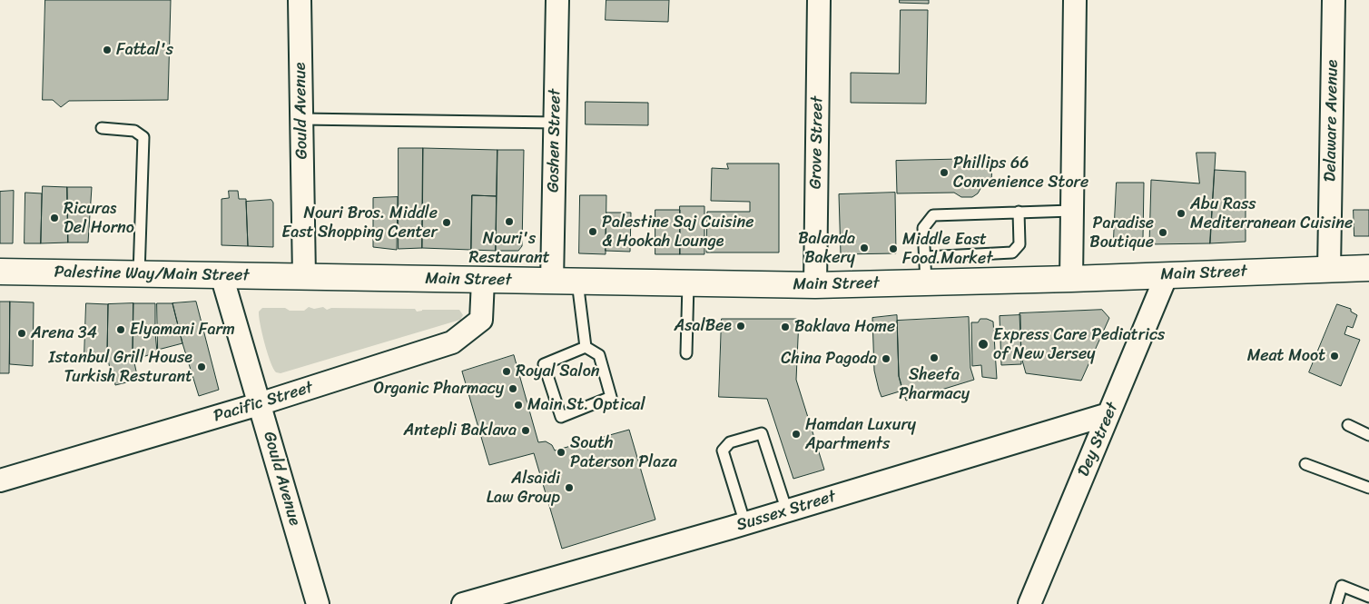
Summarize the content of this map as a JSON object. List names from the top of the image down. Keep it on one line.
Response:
{"streets":{"main road":["Main Street","Palestine Way/Main Street"],"street":["Gould Avenue","Delaware Avenue","Goshen Street","Grove Street","Pacific Street","Dey Street","Sussex Street"]},"crossings":[["Gould Avenue","Main Street"],["Gould Avenue","Palestine Way/Main Street"],["Gould Avenue","Pacific Street"],["Delaware Avenue","Main Street"],["Goshen Street","Main Street"],["Grove Street","Main Street"],["Main Street","Palestine Way/Main Street"],["Main Street","Pacific Street"],["Main Street","Dey Street"],["Dey Street","Sussex Street"]],"places":["Fattal's","Phillips 66 Convenience Store","Abu Rass Mediterranean Cuisine","Ricuras Del Horno","Nouri's Restaurant","Nouri Bros. Middle East Shopping Center","Palestine Saj Cuisine & Hookah Lounge","Paradise Boutique","Balanda Bakery","Middle East Food Market","AsalBee","Baklava Home","Elyamani Farm","Arena 34","Express Care Pediatrics of New Jersey","Meat Moot","Sheefa Pharmacy","China Pagoda","Istanbul Grill House Turkish Resturant","Royal Salon","Organic Pharmacy","Main St. Optical","Antepli Baklava","Hamdan Luxury Apartments","South Paterson Plaza","Alsaidi Law Group"]}
